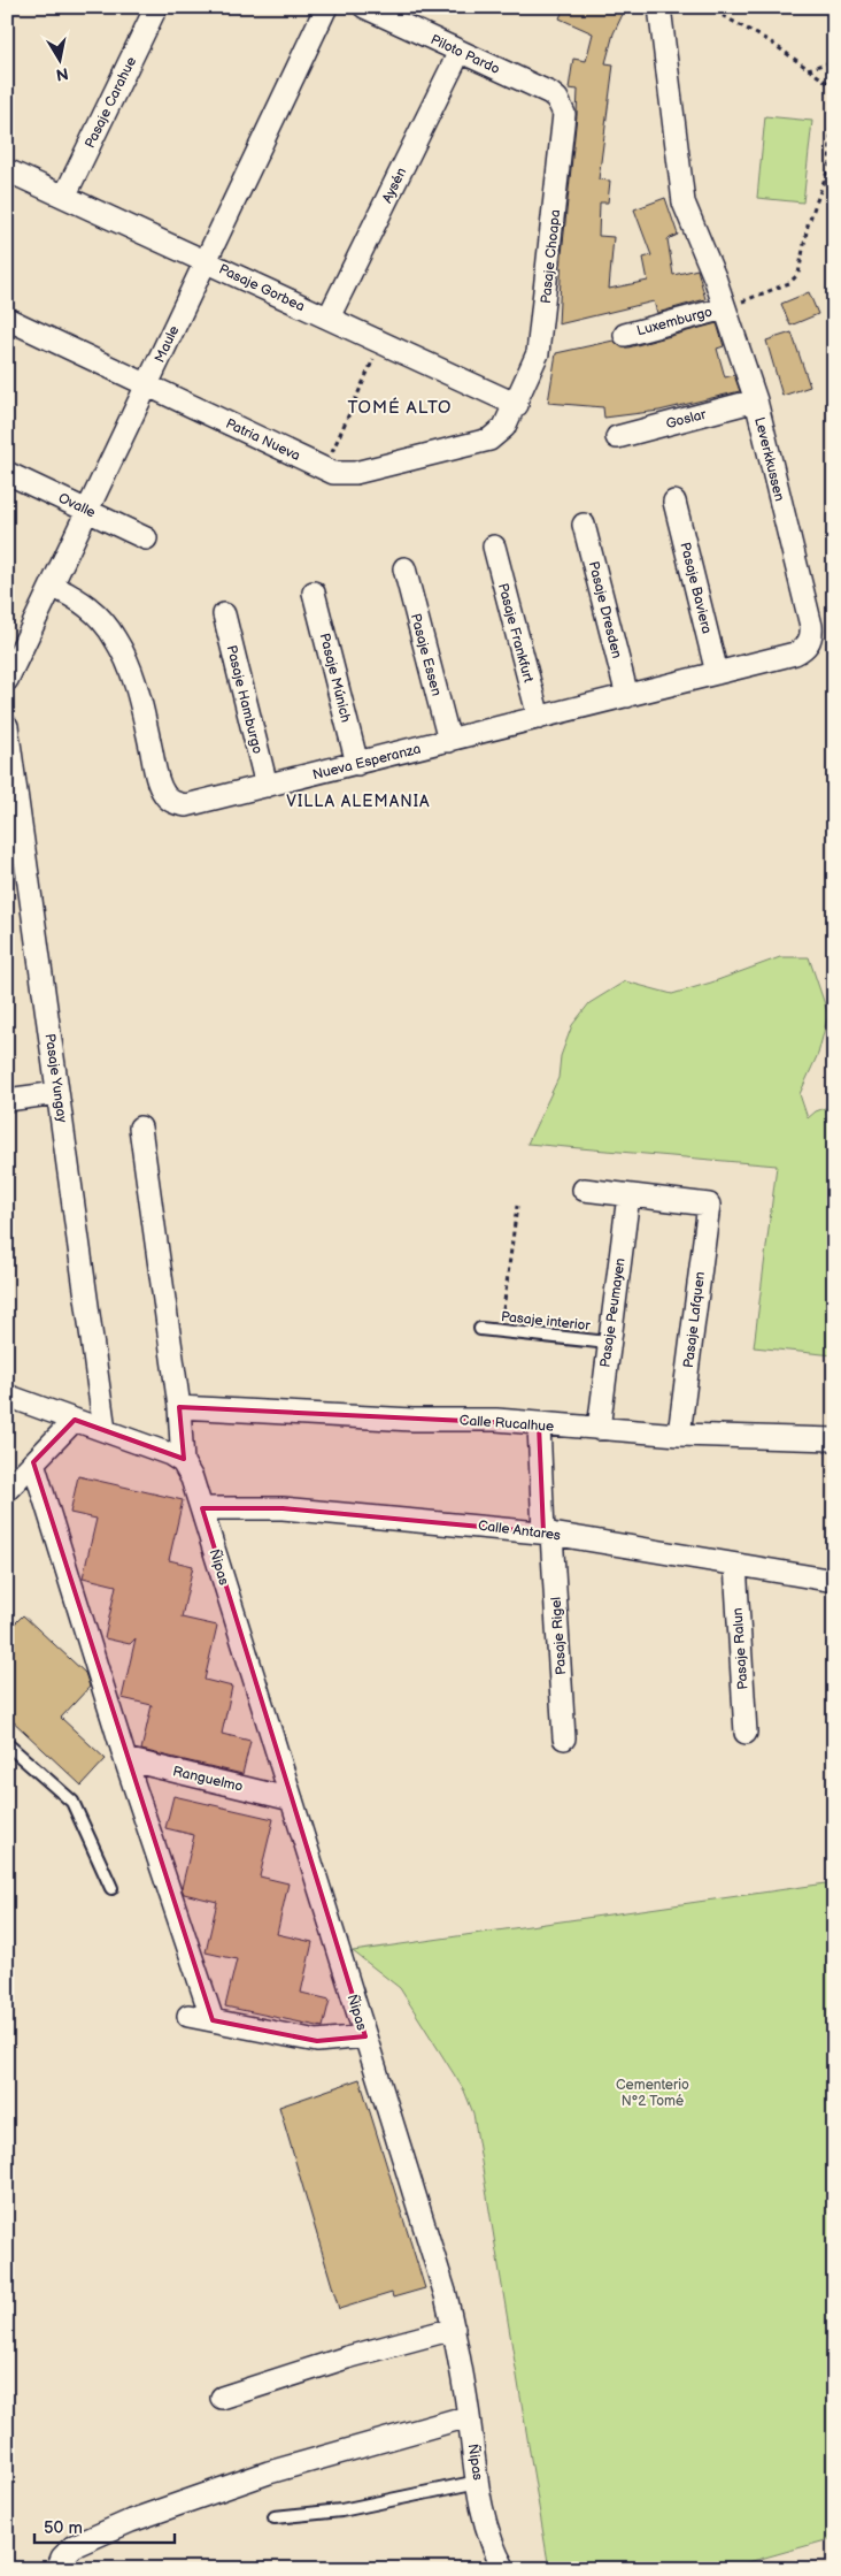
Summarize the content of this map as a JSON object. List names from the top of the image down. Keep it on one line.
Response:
{"streets":{"street":["Piloto Pardo","Pasaje Carahue","Aysén","Pasaje Choapa","Pasaje Gorbea","Luxemburgo","Maule","Goslar","Patria Nueva","Leverkkussen","Ovalle","Pasaje Baviera","Pasaje Dresden","Pasaje Frankfurt","Pasaje Essen","Pasaje Múnich","Pasaje Hamburgo","Nueva Esperanza","Pasaje Yungay","Pasaje Peumayen","Pasaje Lafquen","Calle Rucalhue","Calle Antares","Ñipas","Pasaje Rigel","Pasaje Ralun","Ranguelmo"],"lane":["Pasaje interior"]},"crossings":[["Piloto Pardo","Aysén"],["Piloto Pardo","Pasaje Choapa"],["Pasaje Carahue","Pasaje Gorbea"],["Aysén","Pasaje Gorbea"],["Pasaje Choapa","Pasaje Gorbea"],["Pasaje Choapa","Patria Nueva"],["Pasaje Gorbea","Maule"],["Pasaje Gorbea","Patria Nueva"],["Luxemburgo","Leverkkussen"],["Maule","Patria Nueva"],["Maule","Ovalle"],["Maule","Nueva Esperanza"],["Goslar","Leverkkussen"],["Leverkkussen","Nueva Esperanza"],["Pasaje Baviera","Nueva Esperanza"],["Pasaje Dresden","Nueva Esperanza"],["Pasaje Frankfurt","Nueva Esperanza"],["Pasaje Essen","Nueva Esperanza"],["Pasaje Múnich","Nueva Esperanza"],["Pasaje Hamburgo","Nueva Esperanza"],["Pasaje Peumayen","Pasaje Lafquen"],["Pasaje Peumayen","Pasaje interior"],["Pasaje Peumayen","Calle Rucalhue"],["Pasaje Lafquen","Calle Rucalhue"],["Calle Antares","Ñipas"],["Calle Antares","Pasaje Rigel"],["Calle Antares","Pasaje Ralun"],["Ñipas","Ranguelmo"]],"districts":["TOMÉ ALTO","VILLA ALEMANIA"],"parks":["Cementerio N°2 Tomé"],"scale_bar":"50 m","north":"bottom"}
